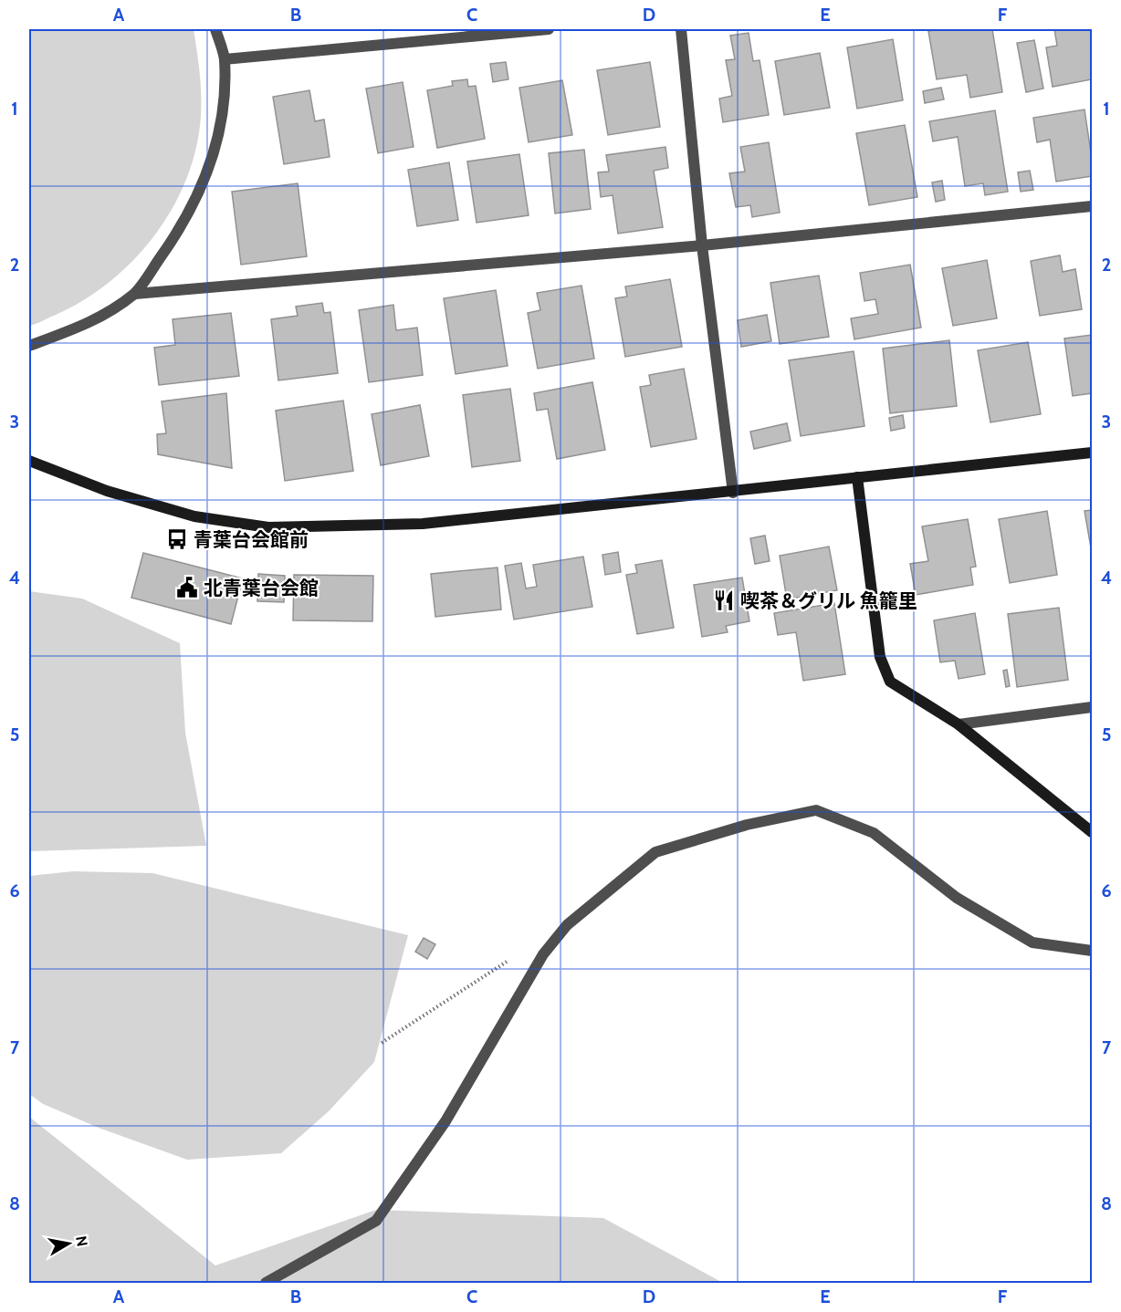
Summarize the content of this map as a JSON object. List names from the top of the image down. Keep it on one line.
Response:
{"places":{"bus stop":["青葉台会館前"],"public building":["北青葉台会館"],"restaurant":["喫茶＆グリル 魚籠里"]},"north":"right","grid":{"columns":["A","B","C","D","E","F"],"rows":["1","2","3","4","5","6","7","8"]}}
